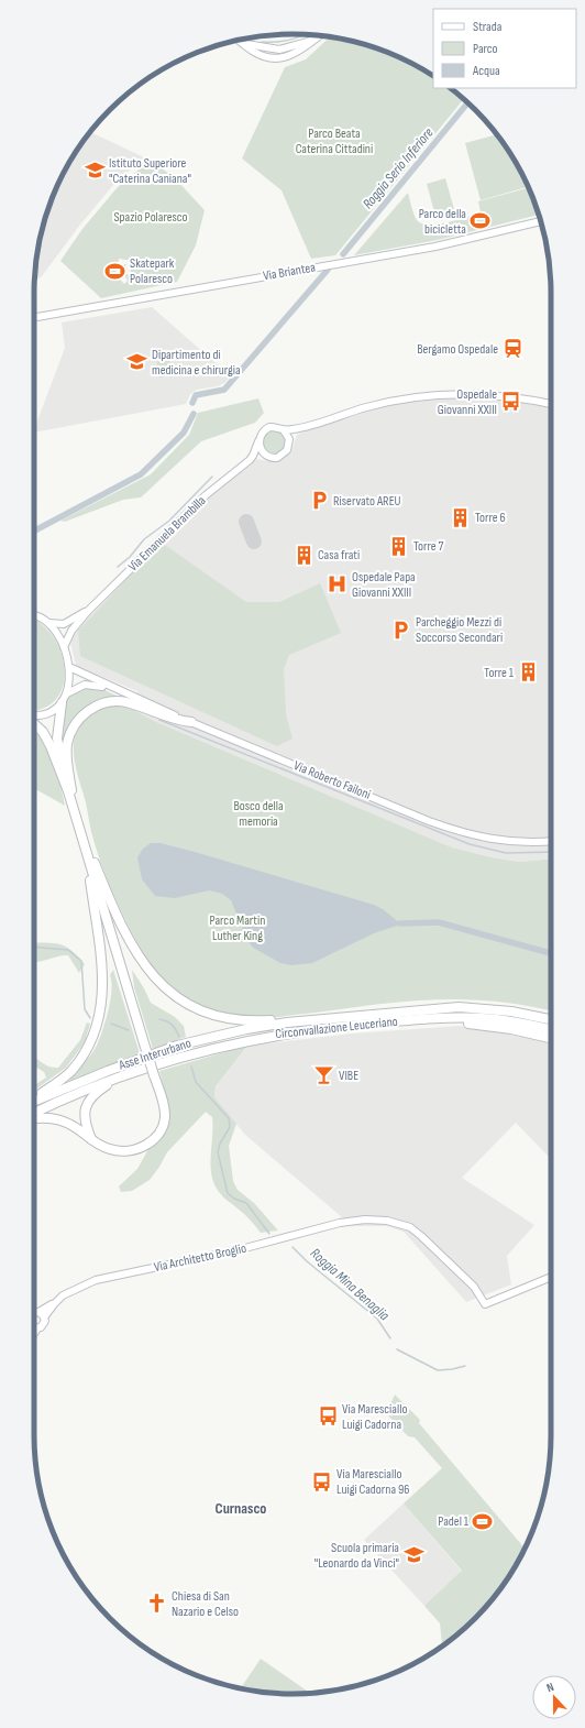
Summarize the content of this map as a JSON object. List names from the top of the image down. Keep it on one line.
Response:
{"streets":{"highway":["Circonvallazione Leuceriano","Asse Interurbano"],"street":["Via Briantea","Via Emanuela Brambilla","Via Roberto Failoni","Via Architetto Broglio"]},"crossings":[["Circonvallazione Leuceriano","Asse Interurbano"]],"districts":["Curnasco"],"water":["Roggia Serio Inferiore","Roggia Mina Benaglia"],"parks":["Parco Beata Caterina Cittadini","Spazio Polaresco","Bosco della memoria","Parco Martin Luther King"],"places":{"school or university":["Istituto Superiore \"Caterina Caniana\"","Dipartimento di medicina e chirurgia","Scuola primaria \"Leonardo da Vinci\""],"sports":["Parco della bicicletta","Skatepark Polaresco","Padel 1"],"station":["Bergamo Ospedale"],"bus stop":["Ospedale Giovanni XXIII","Via Maresciallo Luigi Cadorna","Via Maresciallo Luigi Cadorna 96"],"parking":["Riservato AREU","Parcheggio Mezzi di Soccorso Secondari"],"building":["Torre 6","Torre 7","Casa frati","Torre 1"],"hospital":["Ospedale Papa Giovanni XXIII"],"bar":["VIBE"],"church":["Chiesa di San Nazario e Celso"]},"legend":["Strada","Parco","Acqua"],"north":"top"}
